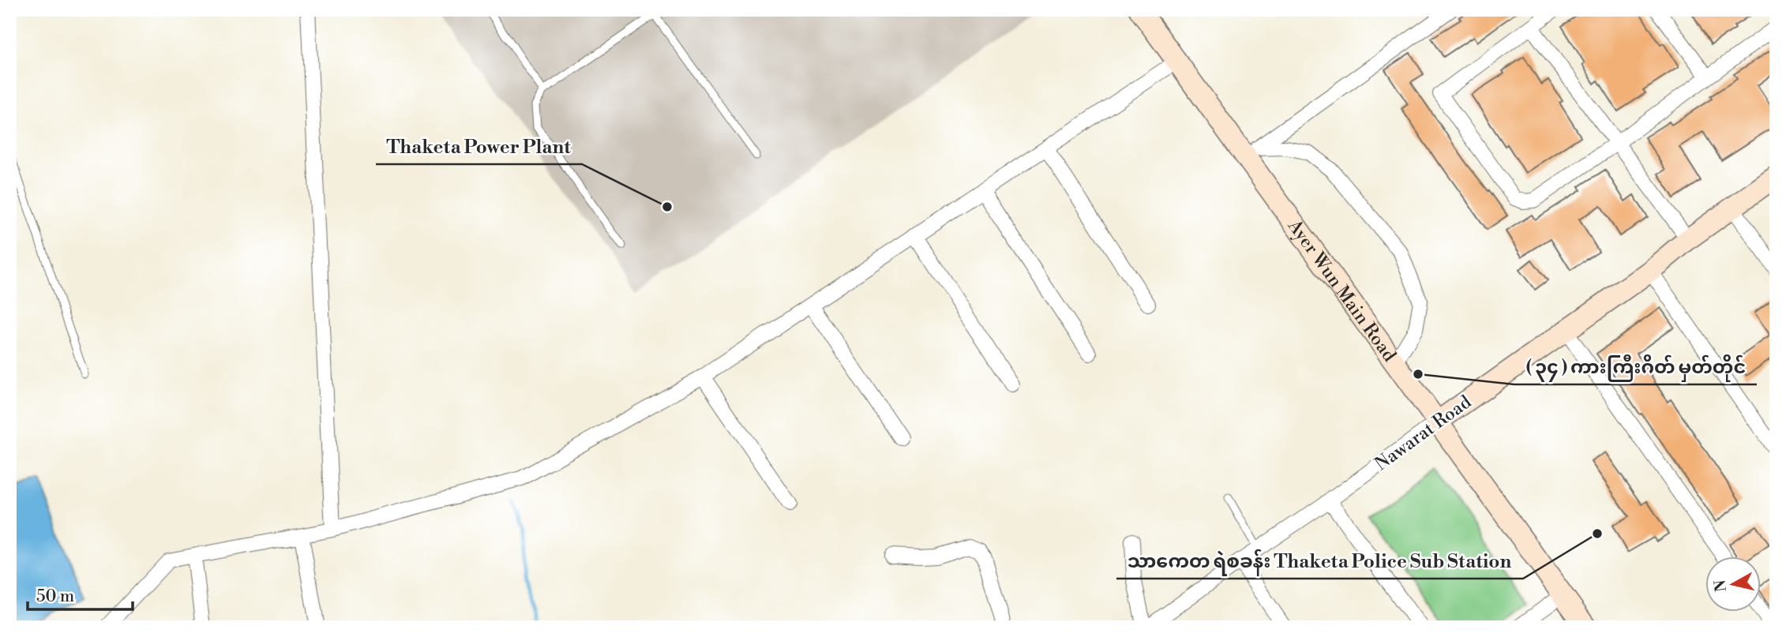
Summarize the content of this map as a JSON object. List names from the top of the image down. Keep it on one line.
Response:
{"streets":{"main road":["Ayer Wun Main Road","Nawarat Road"]},"crossings":[["Ayer Wun Main Road","Nawarat Road"]],"places":["Thaketa Power Plant","( ၃၄ ) ကားကြီးဂိတ် မှတ်တိုင်","သာကေတ ရဲစခန်း Thaketa Police Sub Station"],"scale_bar":"50 m","north":"left"}
